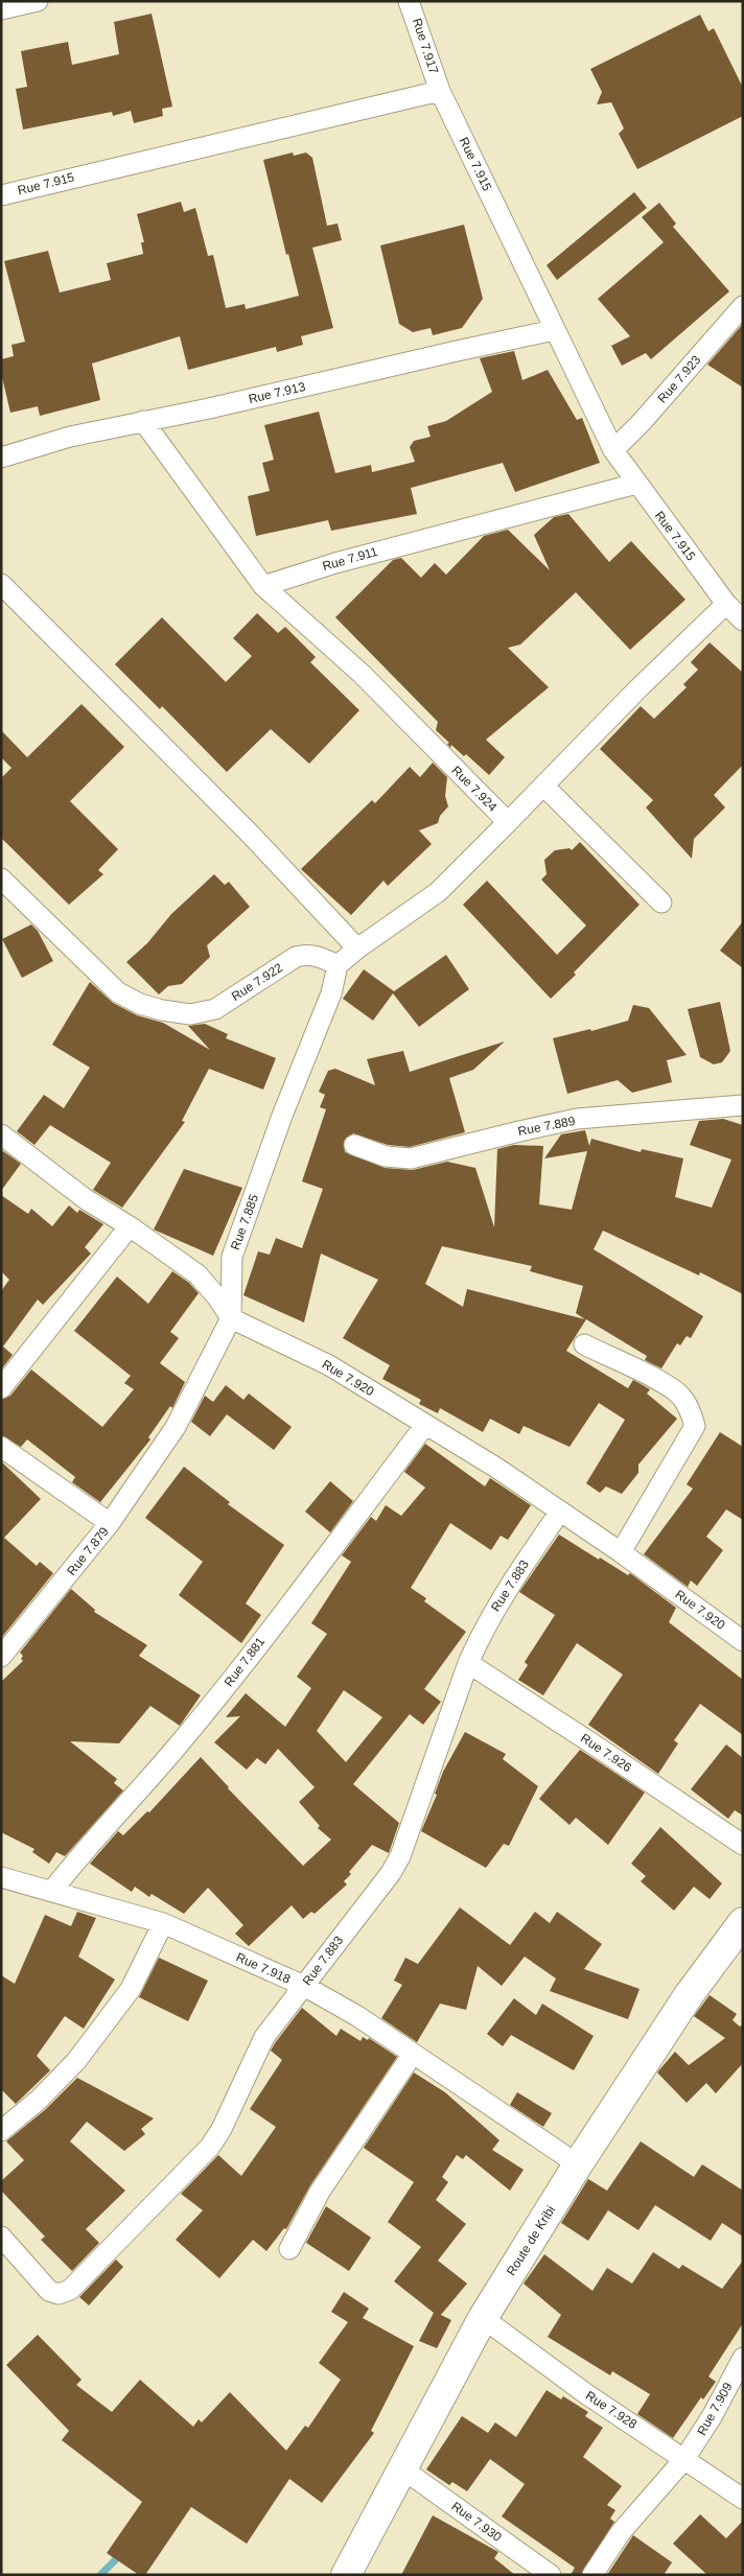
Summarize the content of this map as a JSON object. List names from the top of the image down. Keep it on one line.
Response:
{"streets":{"main road":["Route de Kribi"],"street":["Rue 7.917","Rue 7.915","Rue 7.923","Rue 7.913","Rue 7.911","Rue 7.924","Rue 7.922","Rue 7.889","Rue 7.885","Rue 7.920","Rue 7.879","Rue 7.883","Rue 7.881","Rue 7.926","Rue 7.918","Rue 7.909","Rue 7.928","Rue 7.930"]},"crossings":[["Rue 7.917","Rue 7.915"],["Rue 7.915","Rue 7.923"],["Rue 7.915","Rue 7.913"],["Rue 7.915","Rue 7.911"],["Rue 7.915","Rue 7.924"],["Rue 7.911","Rue 7.924"],["Rue 7.922","Rue 7.885"],["Rue 7.885","Rue 7.920"],["Rue 7.885","Rue 7.879"],["Rue 7.920","Rue 7.883"],["Rue 7.920","Rue 7.881"],["Rue 7.883","Rue 7.926"],["Rue 7.883","Rue 7.918"],["Rue 7.881","Rue 7.918"],["Rue 7.918","Route de Kribi"],["Route de Kribi","Rue 7.928"],["Route de Kribi","Rue 7.930"],["Rue 7.909","Rue 7.928"]]}
